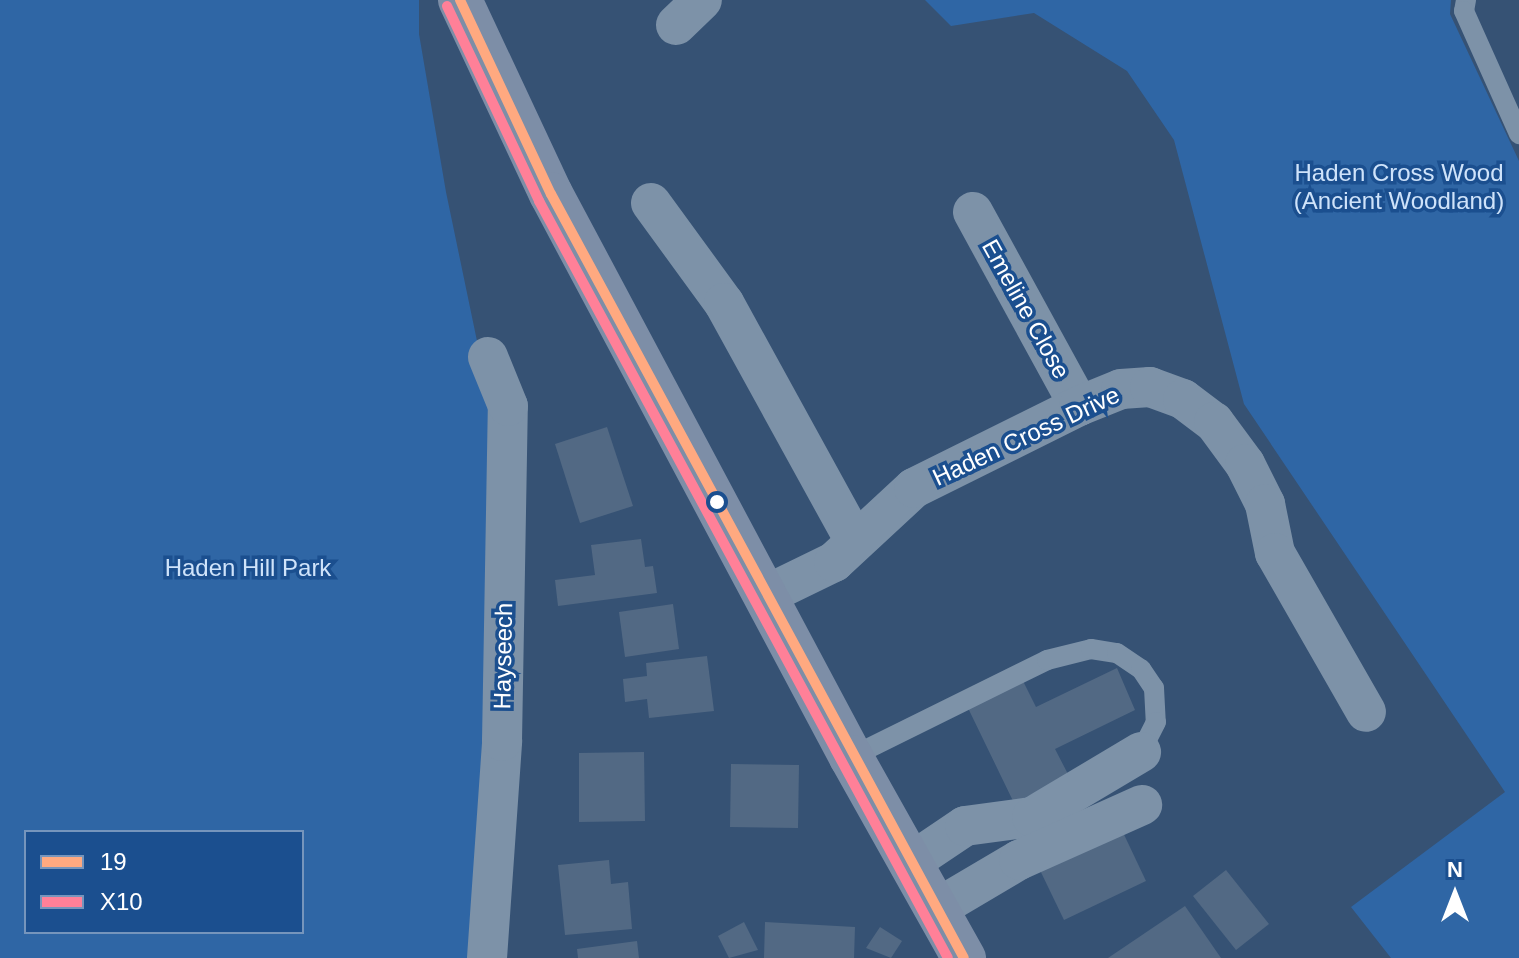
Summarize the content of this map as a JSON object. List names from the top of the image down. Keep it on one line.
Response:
{"streets":{"street":["Emeline Close","Haden Cross Drive","Hayseech"]},"crossings":[["Emeline Close","Haden Cross Drive"]],"parks":["Haden Cross Wood (Ancient Woodland)","Haden Hill Park"],"lines":["transit line 19","transit line X10"],"legend":["19","X10"],"north":"top"}
